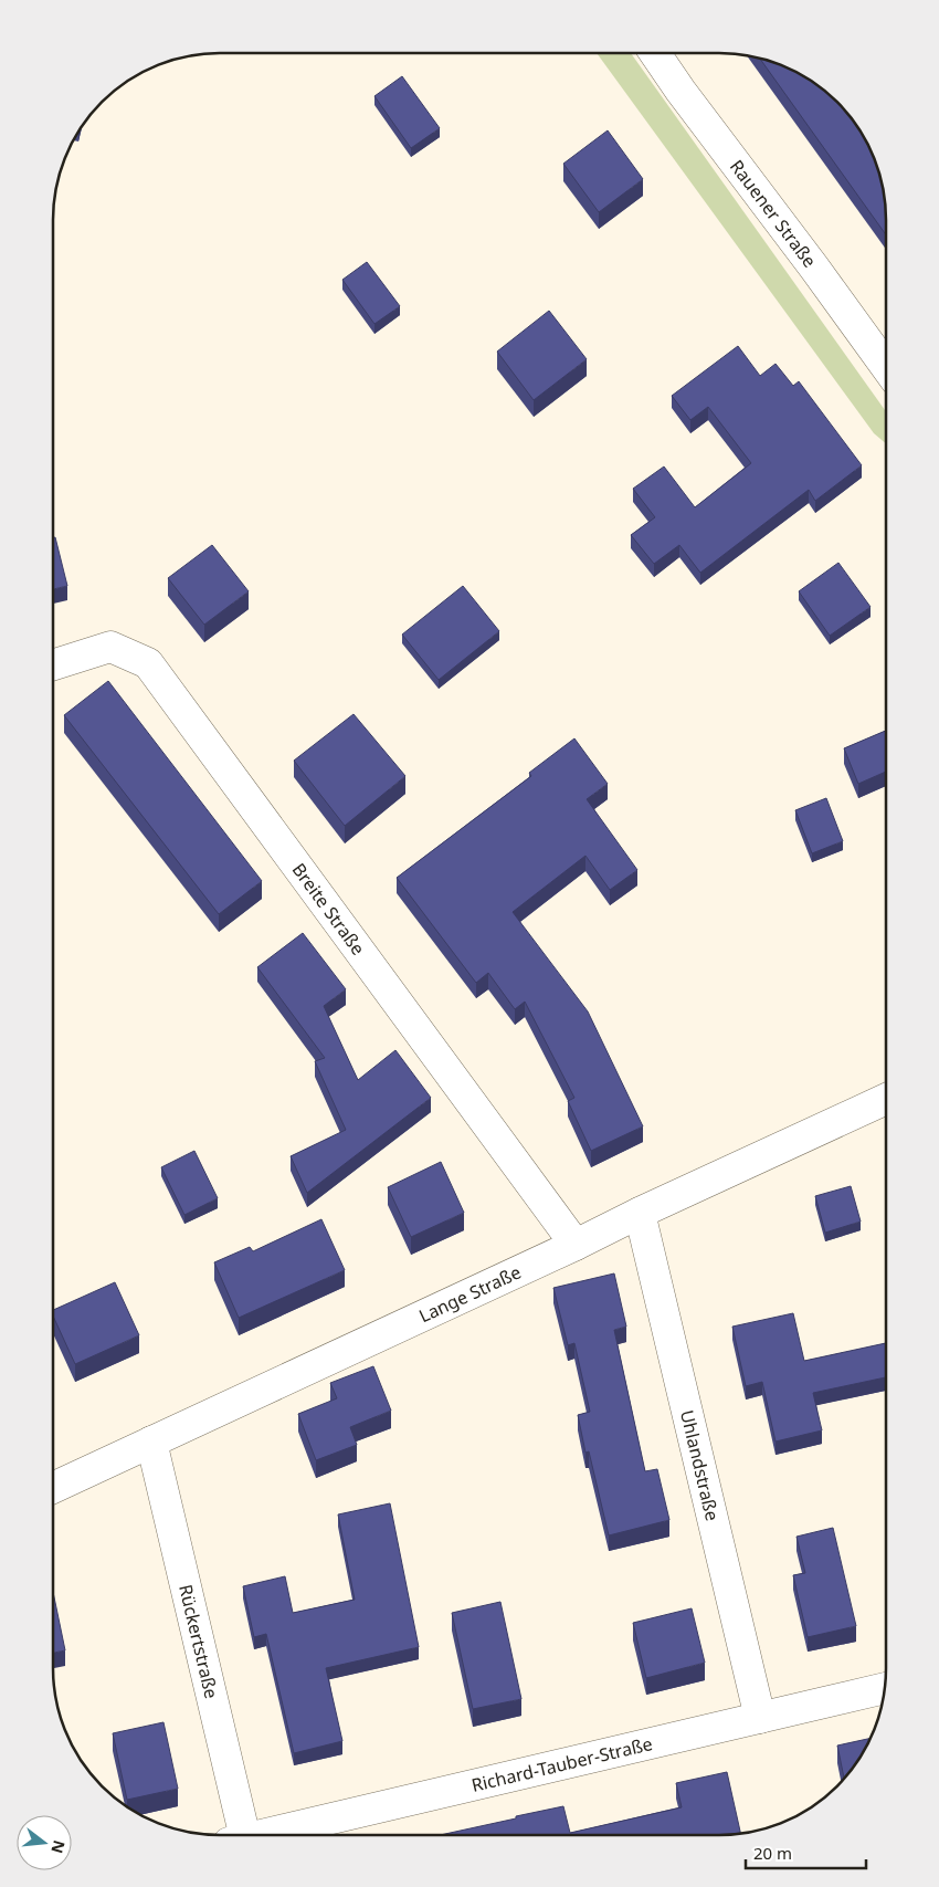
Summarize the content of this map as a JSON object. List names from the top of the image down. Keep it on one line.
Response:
{"streets":{"street":["Rauener Straße","Breite Straße","Lange Straße","Uhlandstraße","Rückertstraße","Richard-Tauber-Straße"]},"crossings":[["Breite Straße","Lange Straße"],["Lange Straße","Uhlandstraße"],["Lange Straße","Rückertstraße"],["Uhlandstraße","Richard-Tauber-Straße"]],"scale_bar":"20 m","north":"right"}
